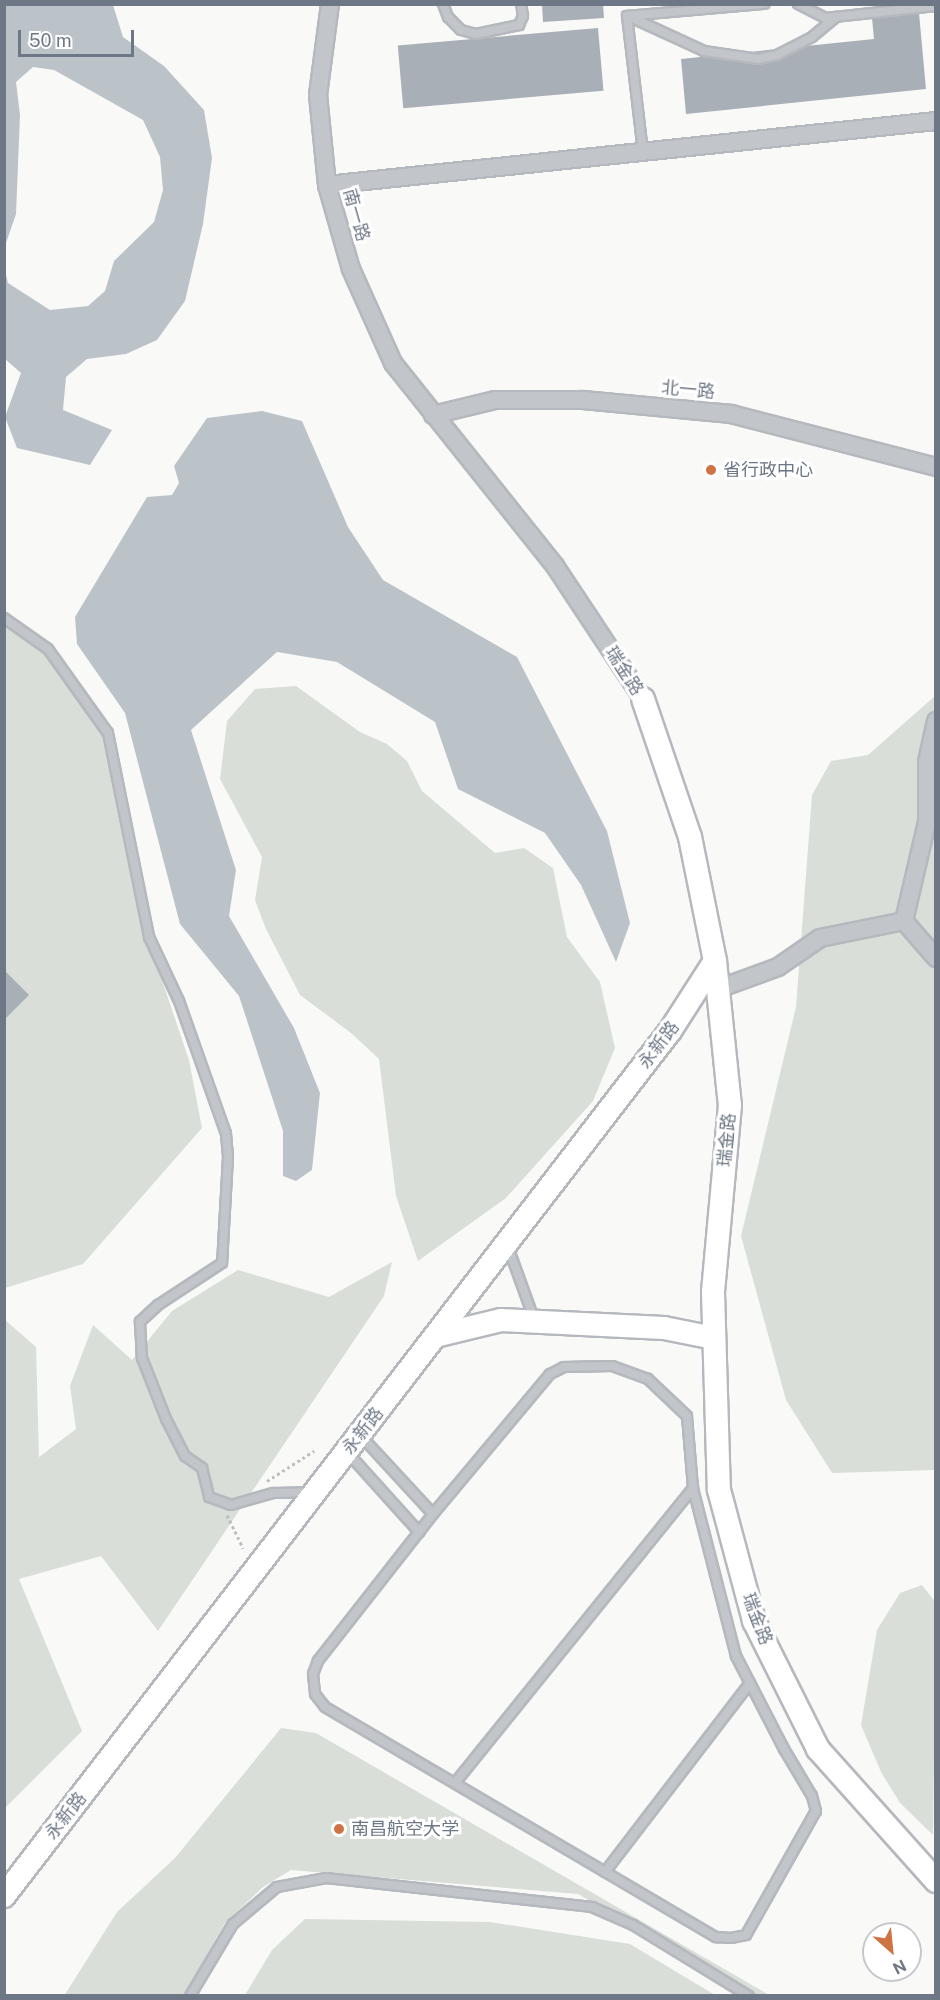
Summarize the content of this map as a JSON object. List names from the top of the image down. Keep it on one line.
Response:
{"streets":{"street":["南一路","北一路","瑞金路","永新路"]},"crossings":[["南一路","北一路"],["南一路","瑞金路"],["北一路","瑞金路"],["瑞金路","永新路"]],"places":["省行政中心","南昌航空大学"],"scale_bar":"50 m","north":"bottom right"}
